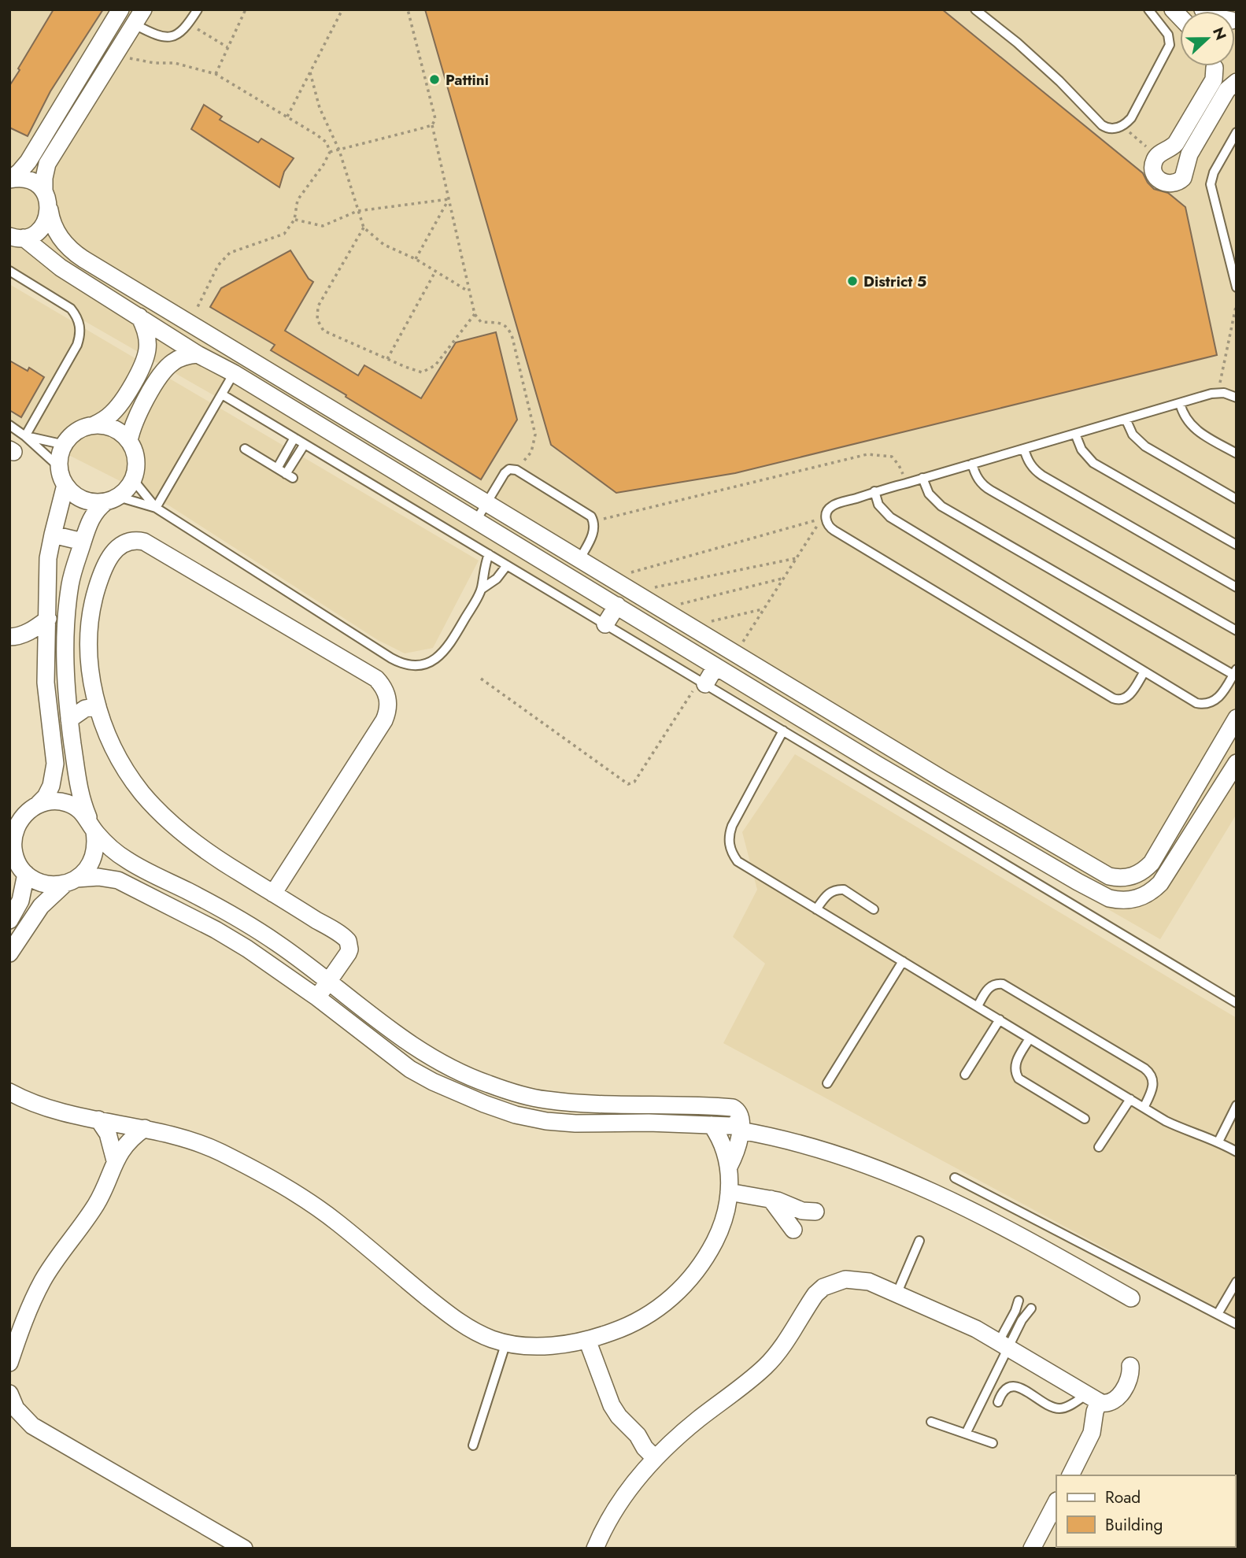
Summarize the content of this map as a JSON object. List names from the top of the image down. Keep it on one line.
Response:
{"places":["Pattini","District 5"],"legend":["Road","Building"],"north":"right"}
